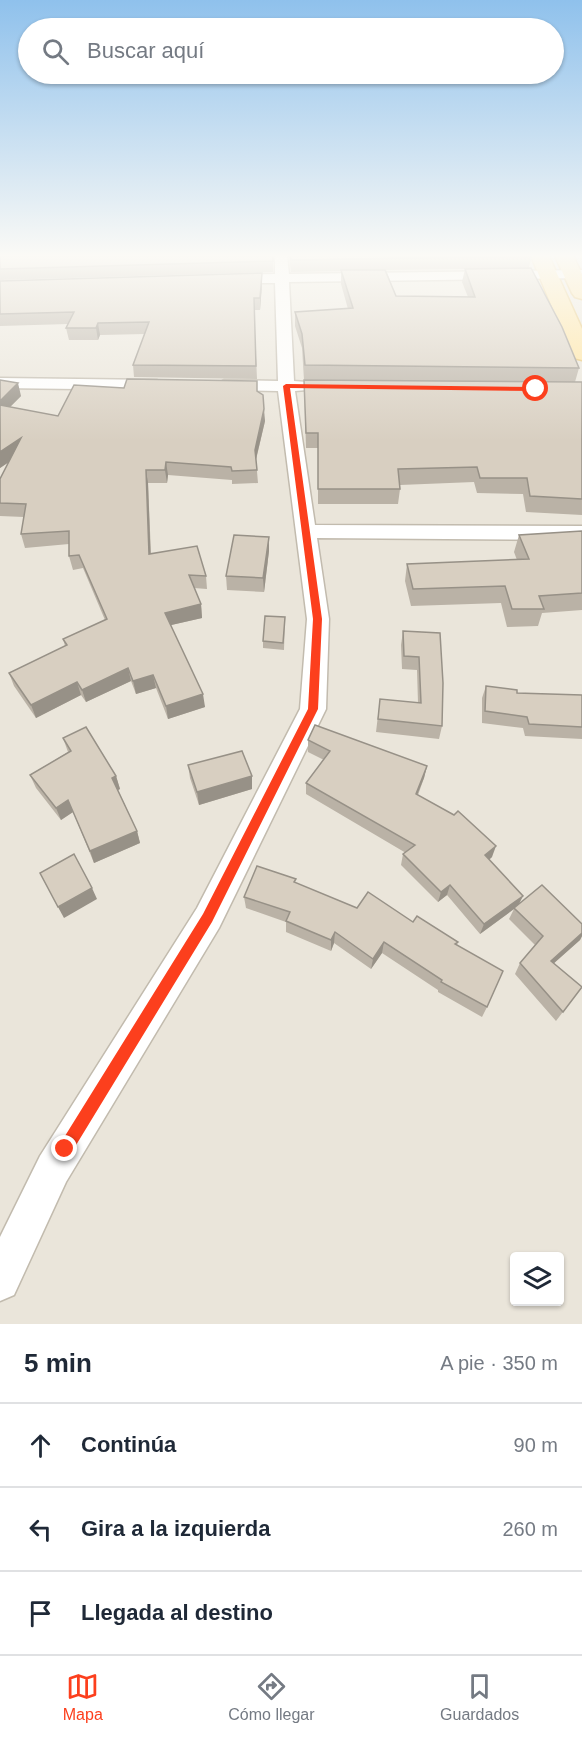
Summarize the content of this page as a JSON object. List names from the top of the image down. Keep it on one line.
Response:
{"page":{"search":"Buscar aquí","heading":["5 min","A pie · 350 m"],"list":[["Continúa","90 m"],["Gira a la izquierda","260 m"],"Llegada al destino"],"nav":["Mapa","Cómo llegar","Guardados"]}}
